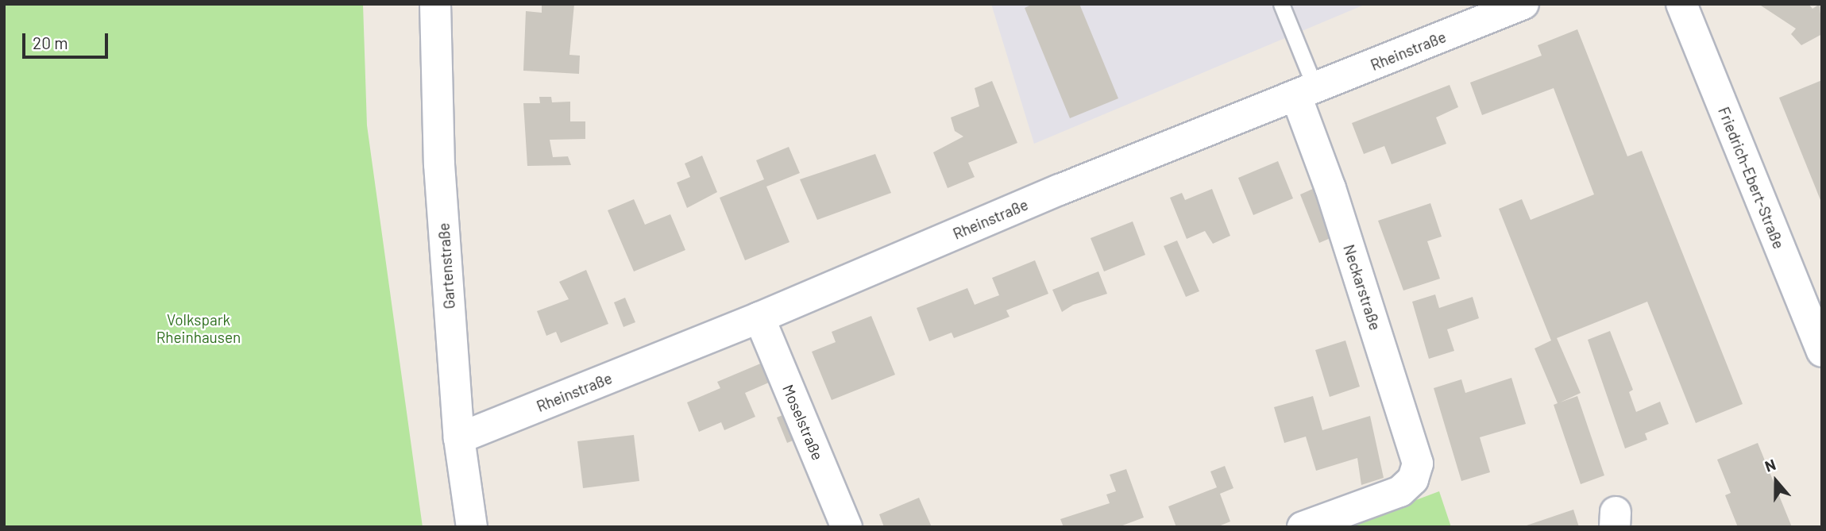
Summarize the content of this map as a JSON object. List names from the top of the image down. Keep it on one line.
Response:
{"streets":{"street":["Rheinstraße","Friedrich-Ebert-Straße","Gartenstraße","Neckarstraße","Moselstraße"]},"crossings":[["Rheinstraße","Gartenstraße"],["Rheinstraße","Neckarstraße"],["Rheinstraße","Moselstraße"]],"parks":["Volkspark Rheinhausen"],"scale_bar":"20 m","north":"top"}
